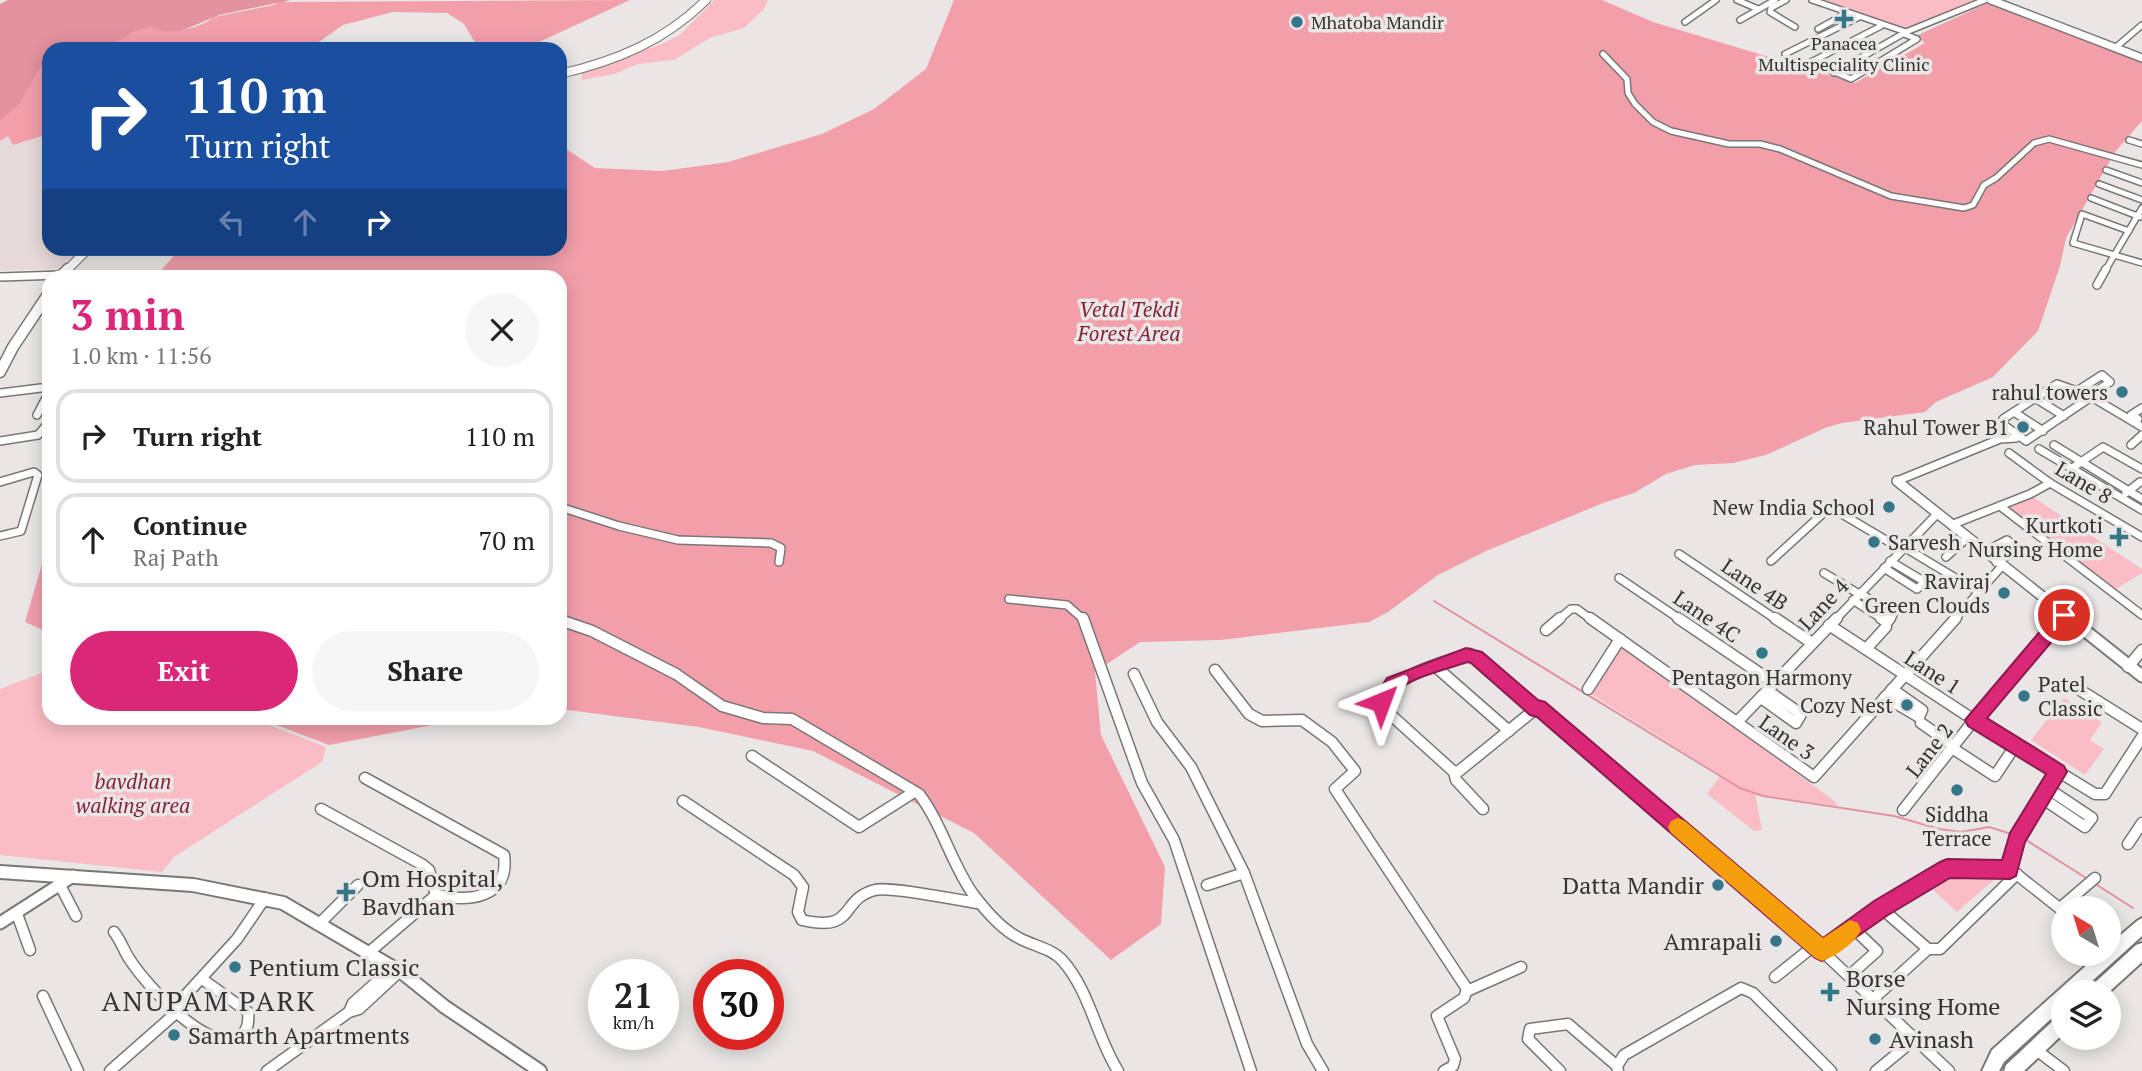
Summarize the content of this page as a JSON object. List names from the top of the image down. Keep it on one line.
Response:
{"streets":{"street":["Lane 8","Lane 4B","Lane 4","Lane 4C","Lane 1","Lane 3","Lane 2"]},"crossings":[["Lane 4B","Lane 4"],["Lane 4","Lane 4C"],["Lane 4","Lane 1"],["Lane 4","Lane 3"],["Lane 1","Lane 3"],["Lane 1","Lane 2"]],"districts":["ANUPAM PARK"],"parks":["Vetal Tekdi Forest Area","bavdhan walking area"],"places":{"health":["Panacea Multispeciality Clinic","Kurtkoti Nursing Home","Om Hospital, Bavdhan","Borse Nursing Home"],"other":["Mhatoba Mandir","rahul towers","Rahul Tower B1","New India School","Sarvesh","Raviraj Green Clouds","Pentagon Harmony","Patel Classic","Cozy Nest","Siddha Terrace","Datta Mandir","Amrapali","Pentium Classic","Samarth Apartments","Avinash"]},"north":"top left","page":{"turn":["110 m","Turn right"],"heading":["3 min","1.0 km · 11:56"],"list":[{"name":"Turn right","value":"110 m"},{"name":"Continue","note":"Raj Path","value":"70 m"}],"buttons":["Exit","Share"],"speed":"21 km/h","limit":"30"}}
